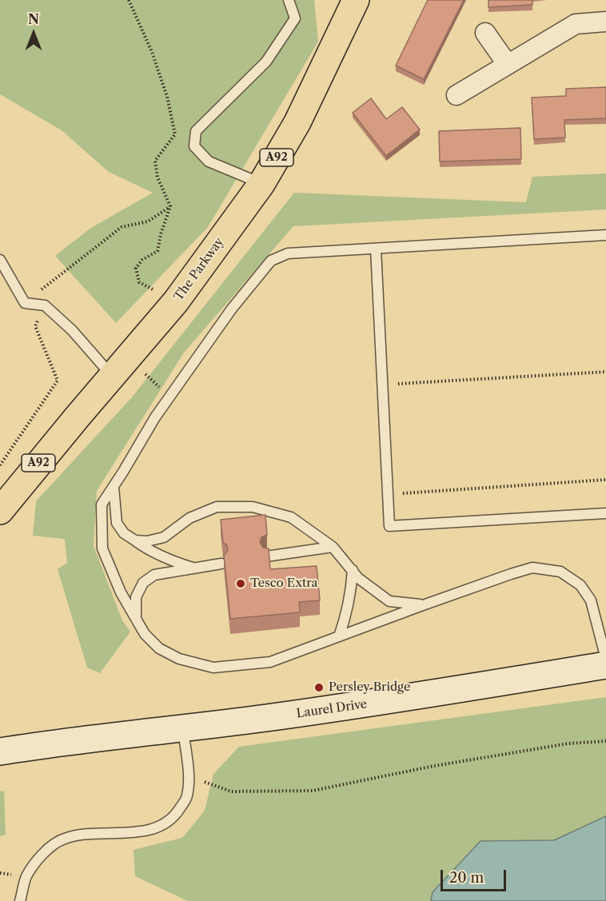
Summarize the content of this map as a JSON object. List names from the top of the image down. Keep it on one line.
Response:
{"streets":{"main road":["A92","The Parkway"],"street":["Laurel Drive"]},"places":["Tesco Extra","Persley Bridge"],"scale_bar":"20 m","north":"top"}
